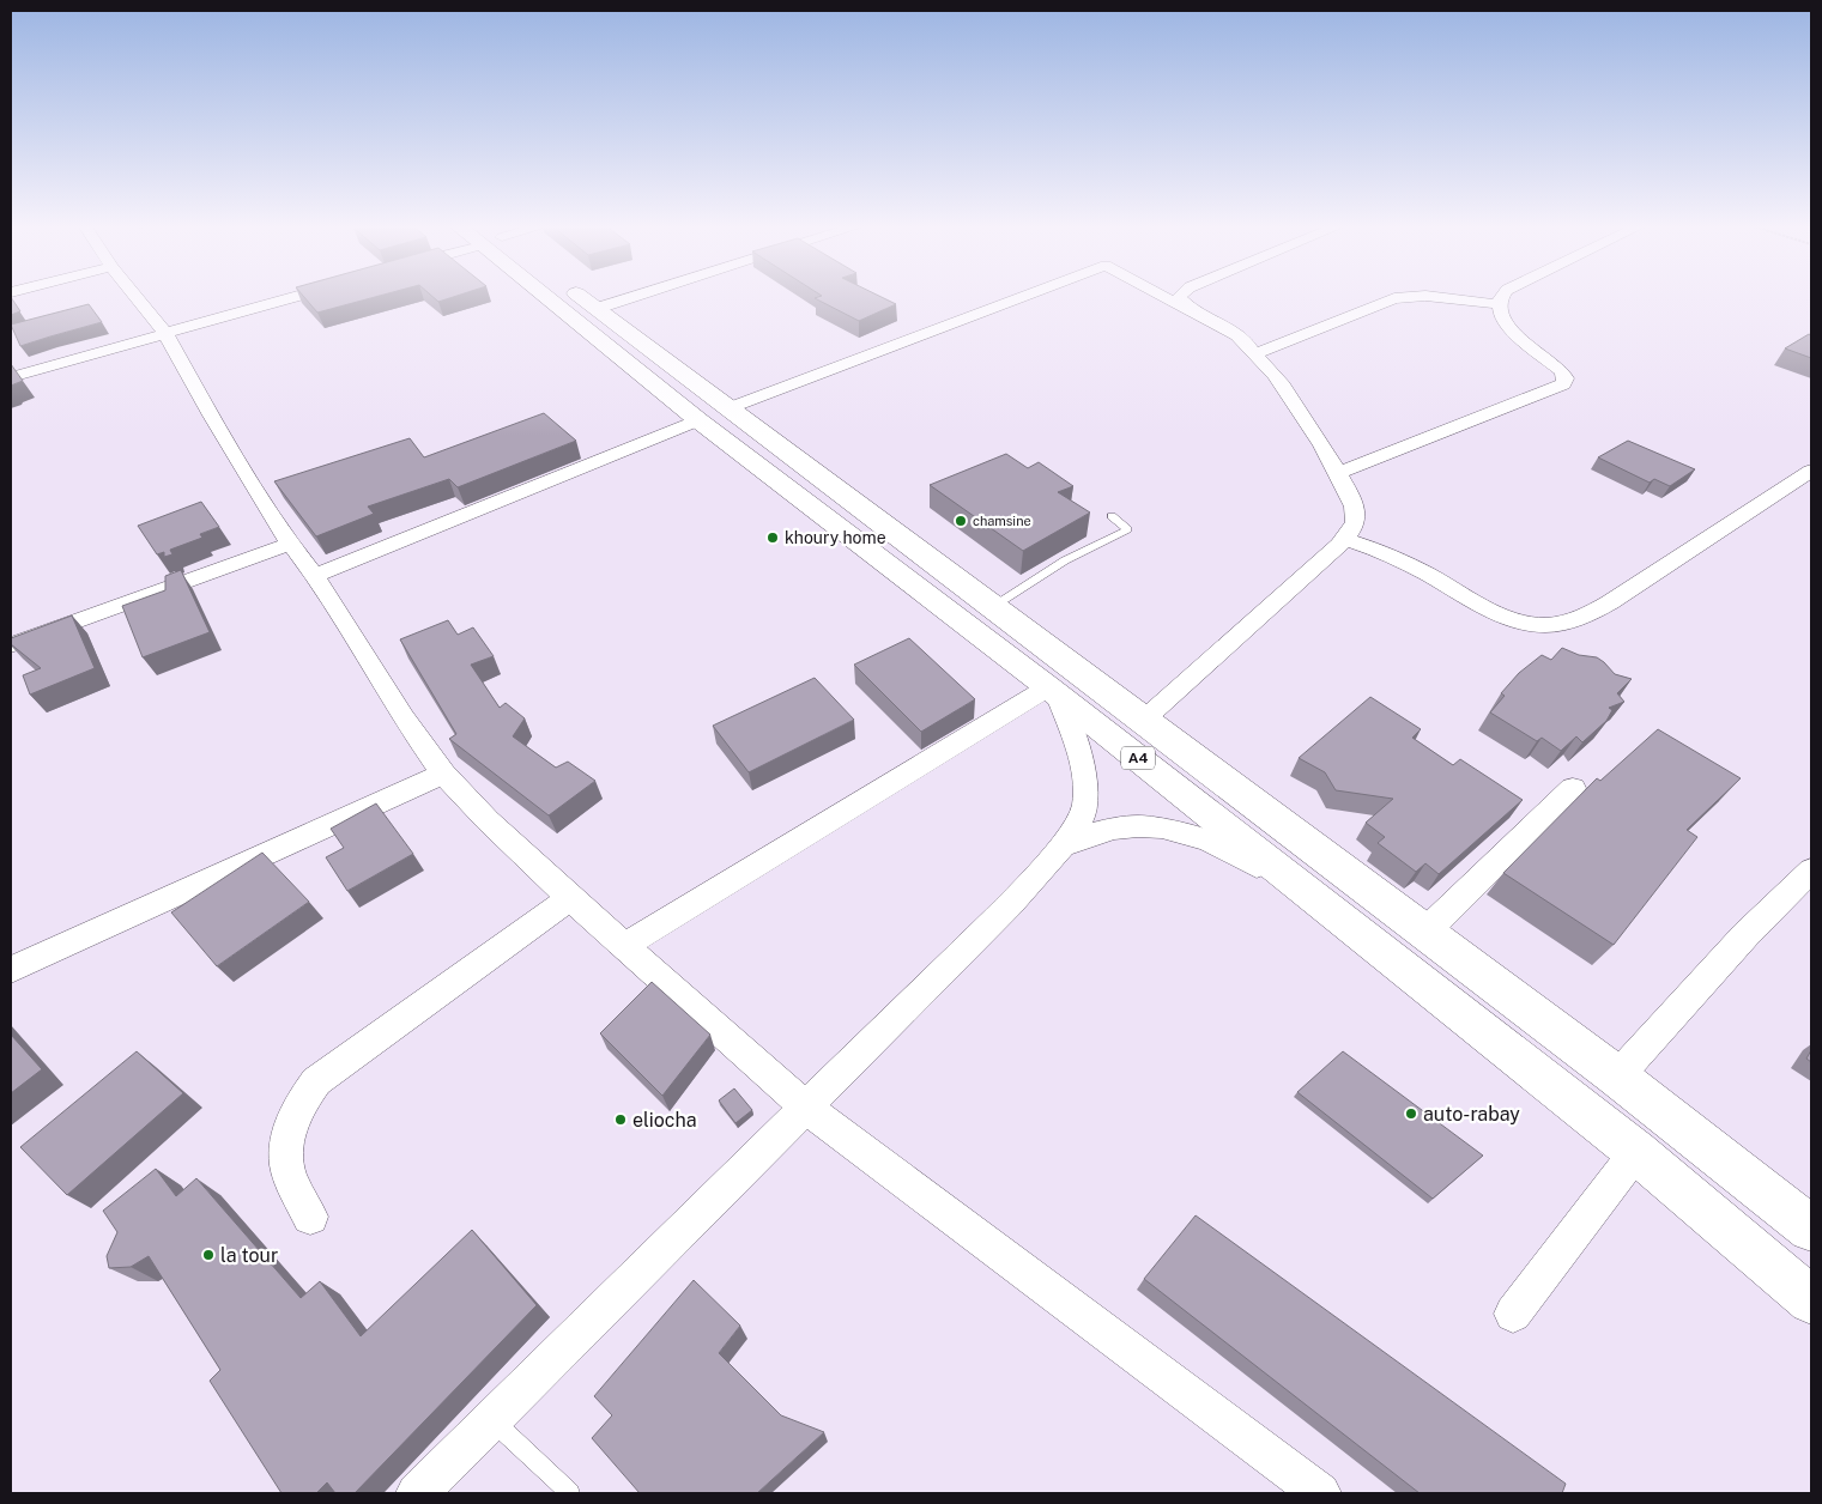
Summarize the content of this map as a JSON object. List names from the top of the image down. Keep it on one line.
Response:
{"streets":{"highway":["A4"]},"places":["chamsine","khoury home","auto-rabay","eliocha","la tour"]}
